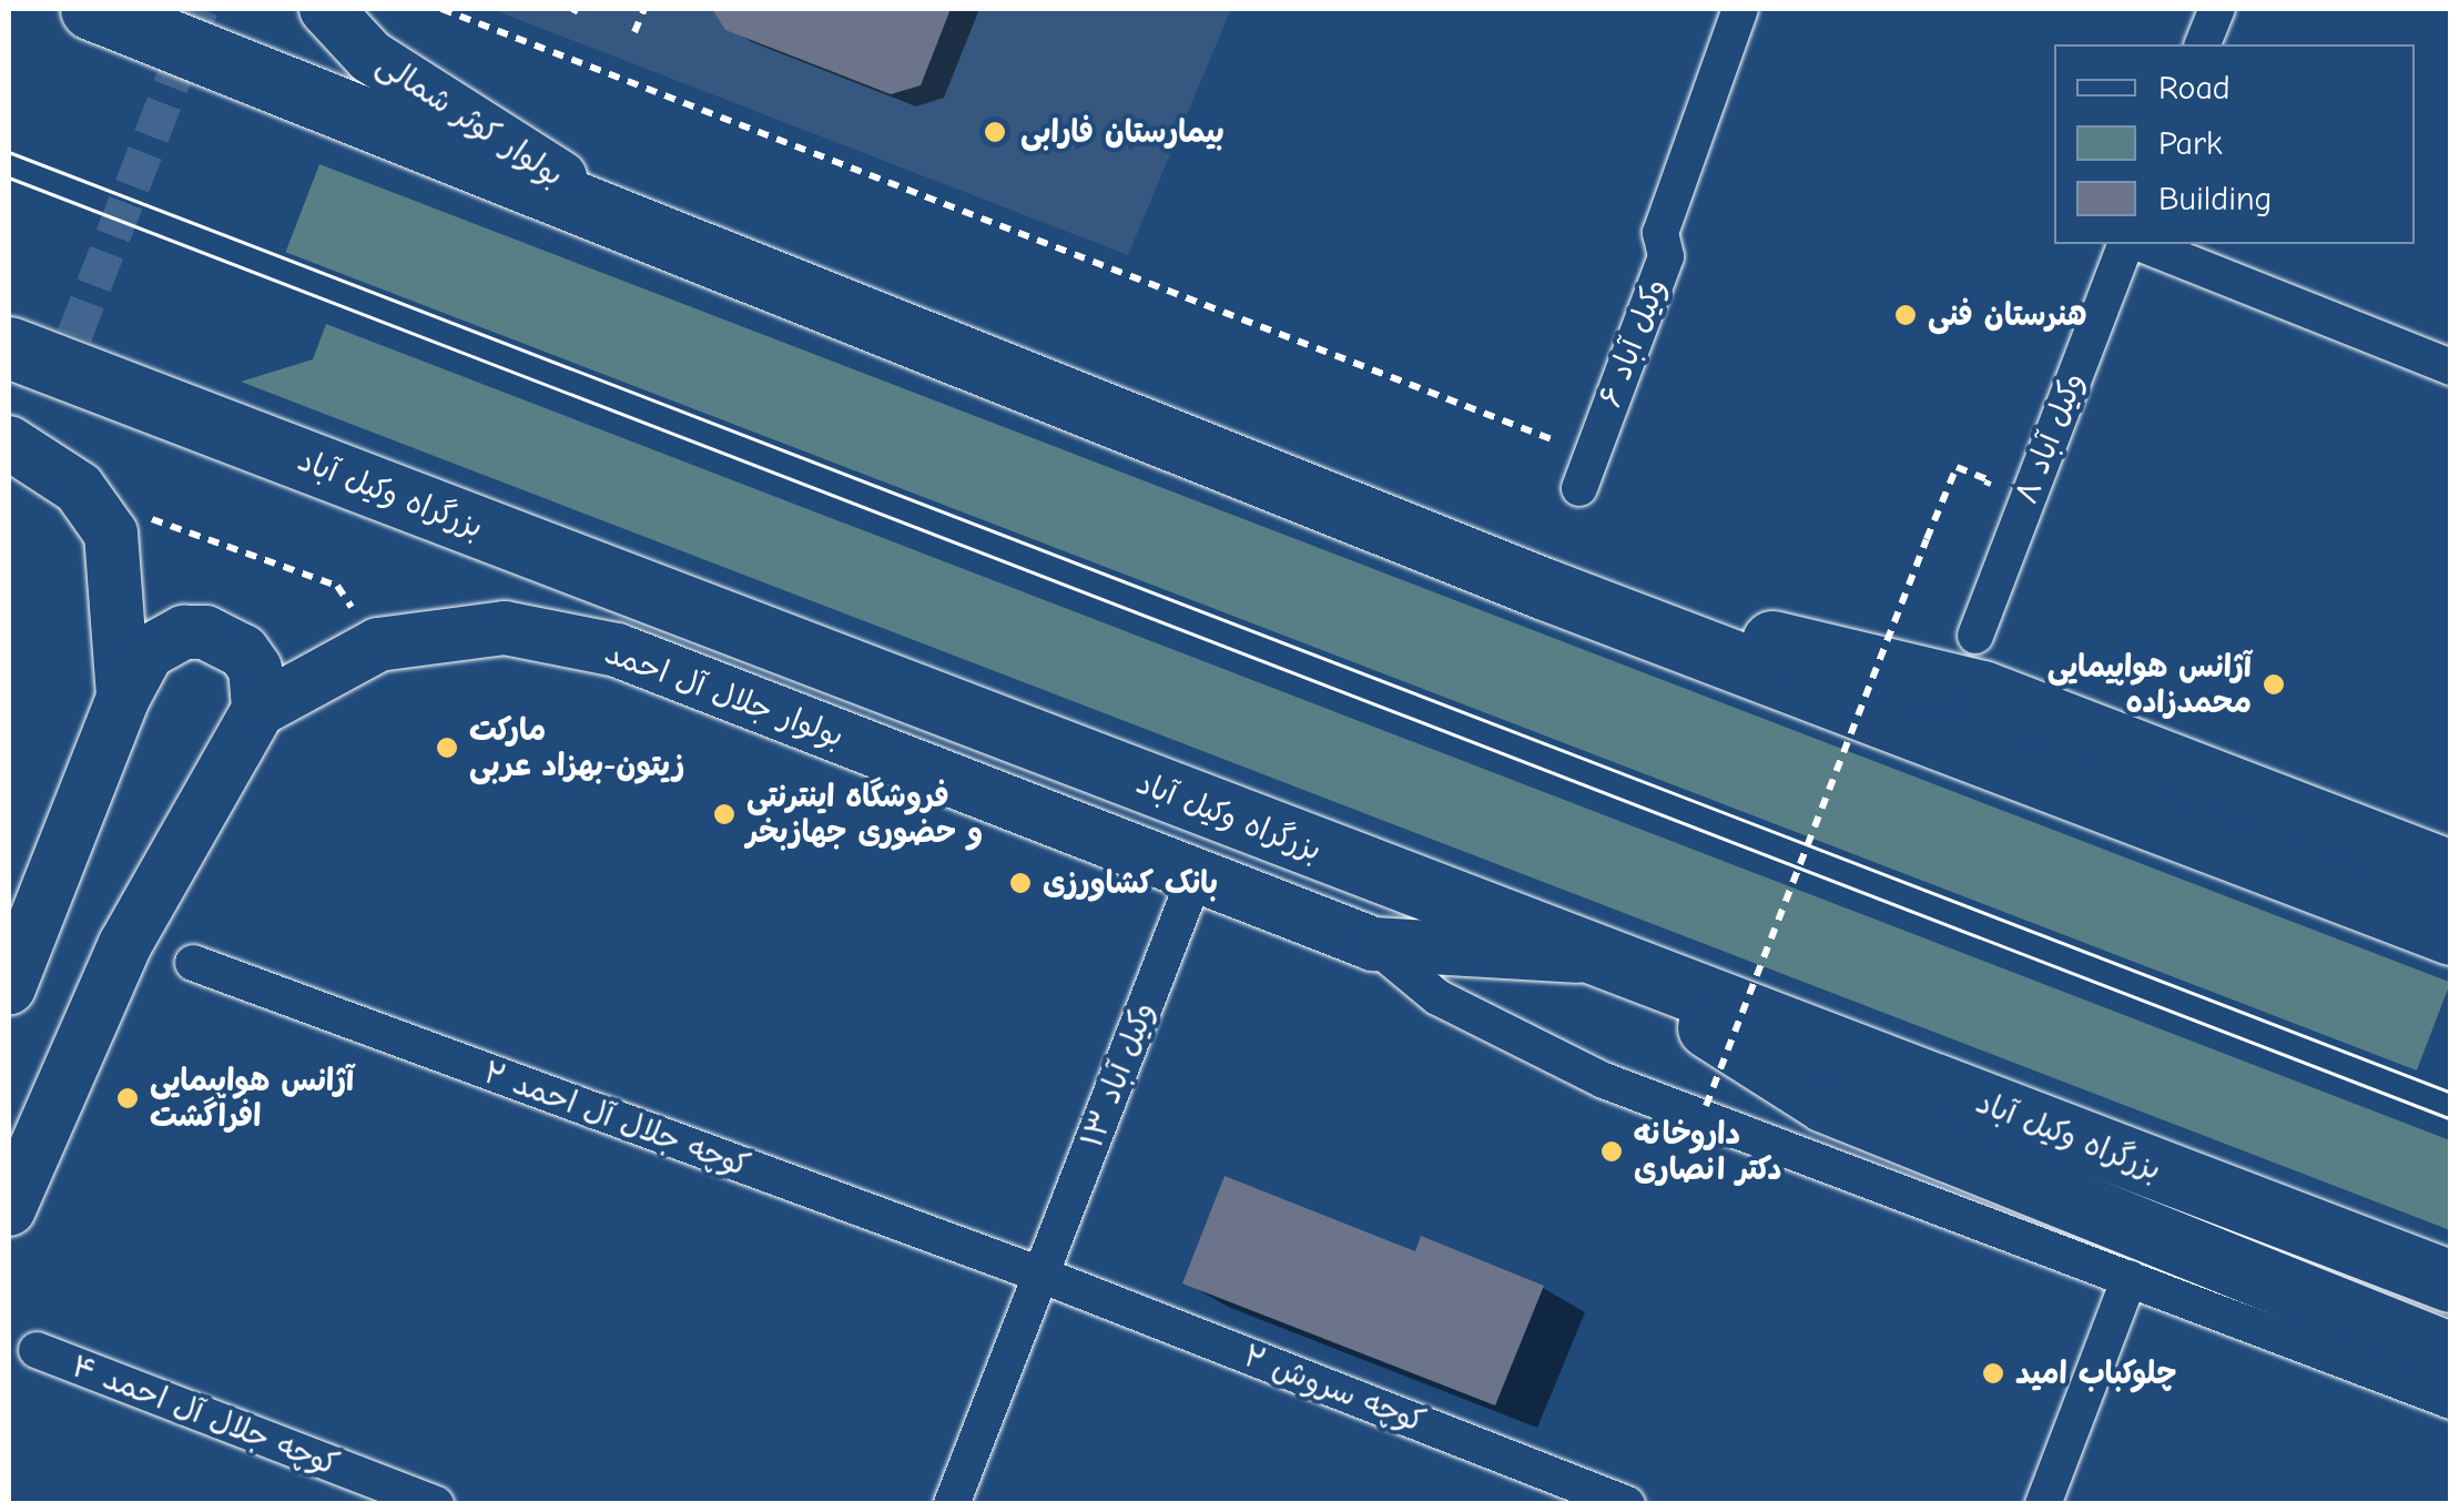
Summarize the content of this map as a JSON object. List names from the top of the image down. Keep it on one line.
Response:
{"streets":{"highway":["بزرگراه وکیل آباد"],"main road":["بولوار کوثر شمالی","بولوار جلال آل احمد"],"street":["۶ وکیل آباد","۸ وکیل آباد","۱۳ وکیل آباد","کوچه جلال آل احمد ۲","کوچه سروش ۲","کوچه جلال آل احمد ۴"]},"crossings":[["بزرگراه وکیل آباد","بولوار جلال آل احمد"],["بولوار جلال آل احمد","۱۳ وکیل آباد"],["۱۳ وکیل آباد","کوچه جلال آل احمد ۲"],["۱۳ وکیل آباد","کوچه سروش ۲"],["کوچه جلال آل احمد ۲","کوچه سروش ۲"]],"places":["بیمارستان فارابی","هنرستان فنی","آژانس هواپیمایی محمدزاده","مارکت زیتون-بهزاد عربی","فروشگاه اینترنتی و حضوری جهازبخر","بانک کشاورزی","آژانس هواپیمایی افراگشت","داروخانه دکتر انصاری","چلوکباب امید"],"legend":["Road","Park","Building"]}
